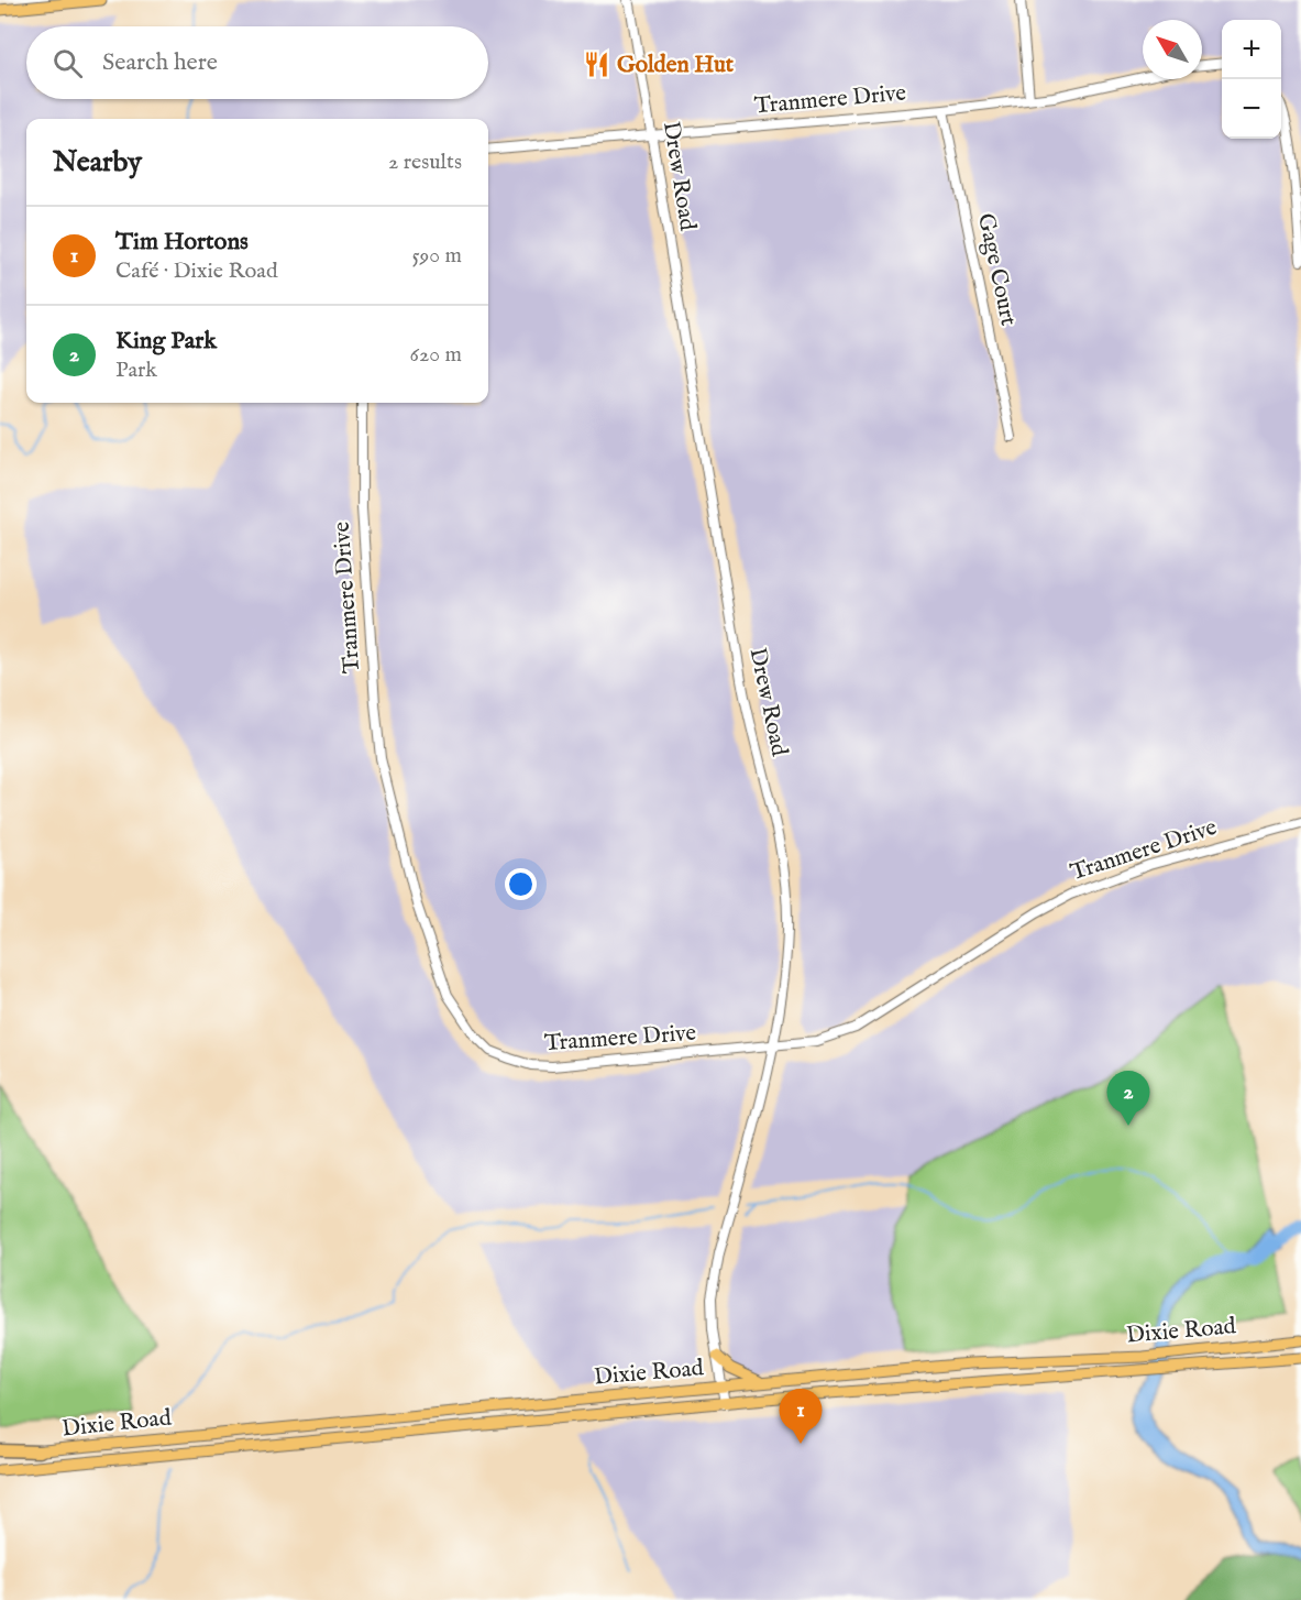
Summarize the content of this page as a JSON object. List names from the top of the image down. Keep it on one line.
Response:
{"streets":{"main road":["Dixie Road"],"street":["Tranmere Drive","Drew Road","Gage Court"]},"crossings":[["Tranmere Drive","Drew Road"],["Tranmere Drive","Gage Court"],["Drew Road","Dixie Road"]],"places":{"restaurant":["Golden Hut"]},"north":"top left","page":{"map_buttons":["+","−"],"search":"Search here","heading":["Nearby","2 results"],"list":[{"mark":"1","name":"Tim Hortons","note":"Café · Dixie Road","value":"590 m"},{"mark":"2","name":"King Park","note":"Park","value":"620 m"}],"pins":["2","1"]}}
